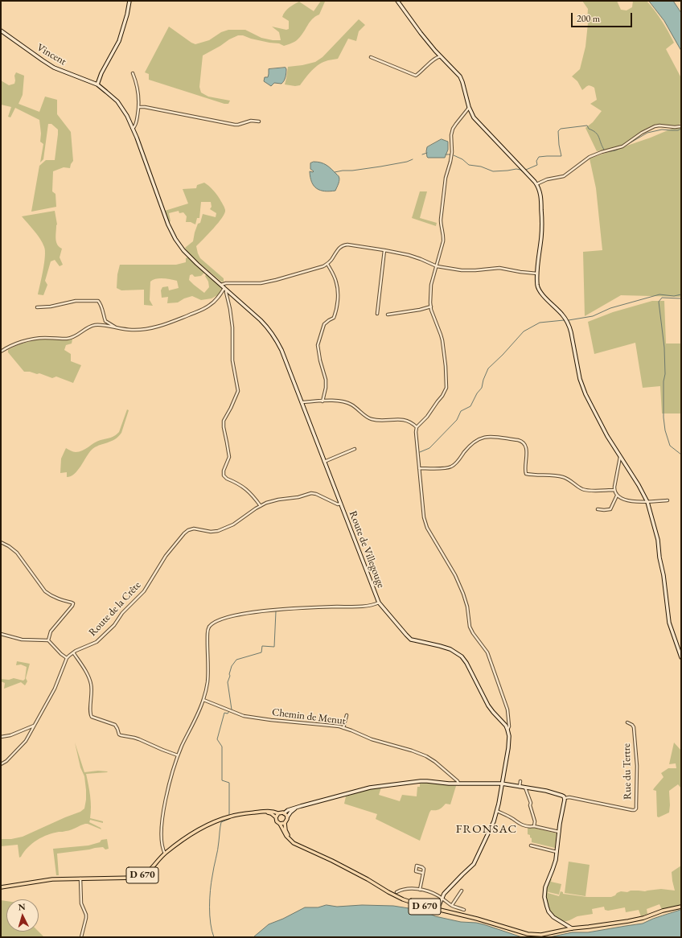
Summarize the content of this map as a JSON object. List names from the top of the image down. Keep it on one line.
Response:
{"streets":{"main road":["D 670"],"street":["Vincent","Route de Villegouge","Route de la Crête","Chemin de Menut","Rue du Tertre"]},"crossings":[["Vincent","Route de Villegouge"]],"districts":["FRONSAC"],"scale_bar":"200 m","north":"top"}
